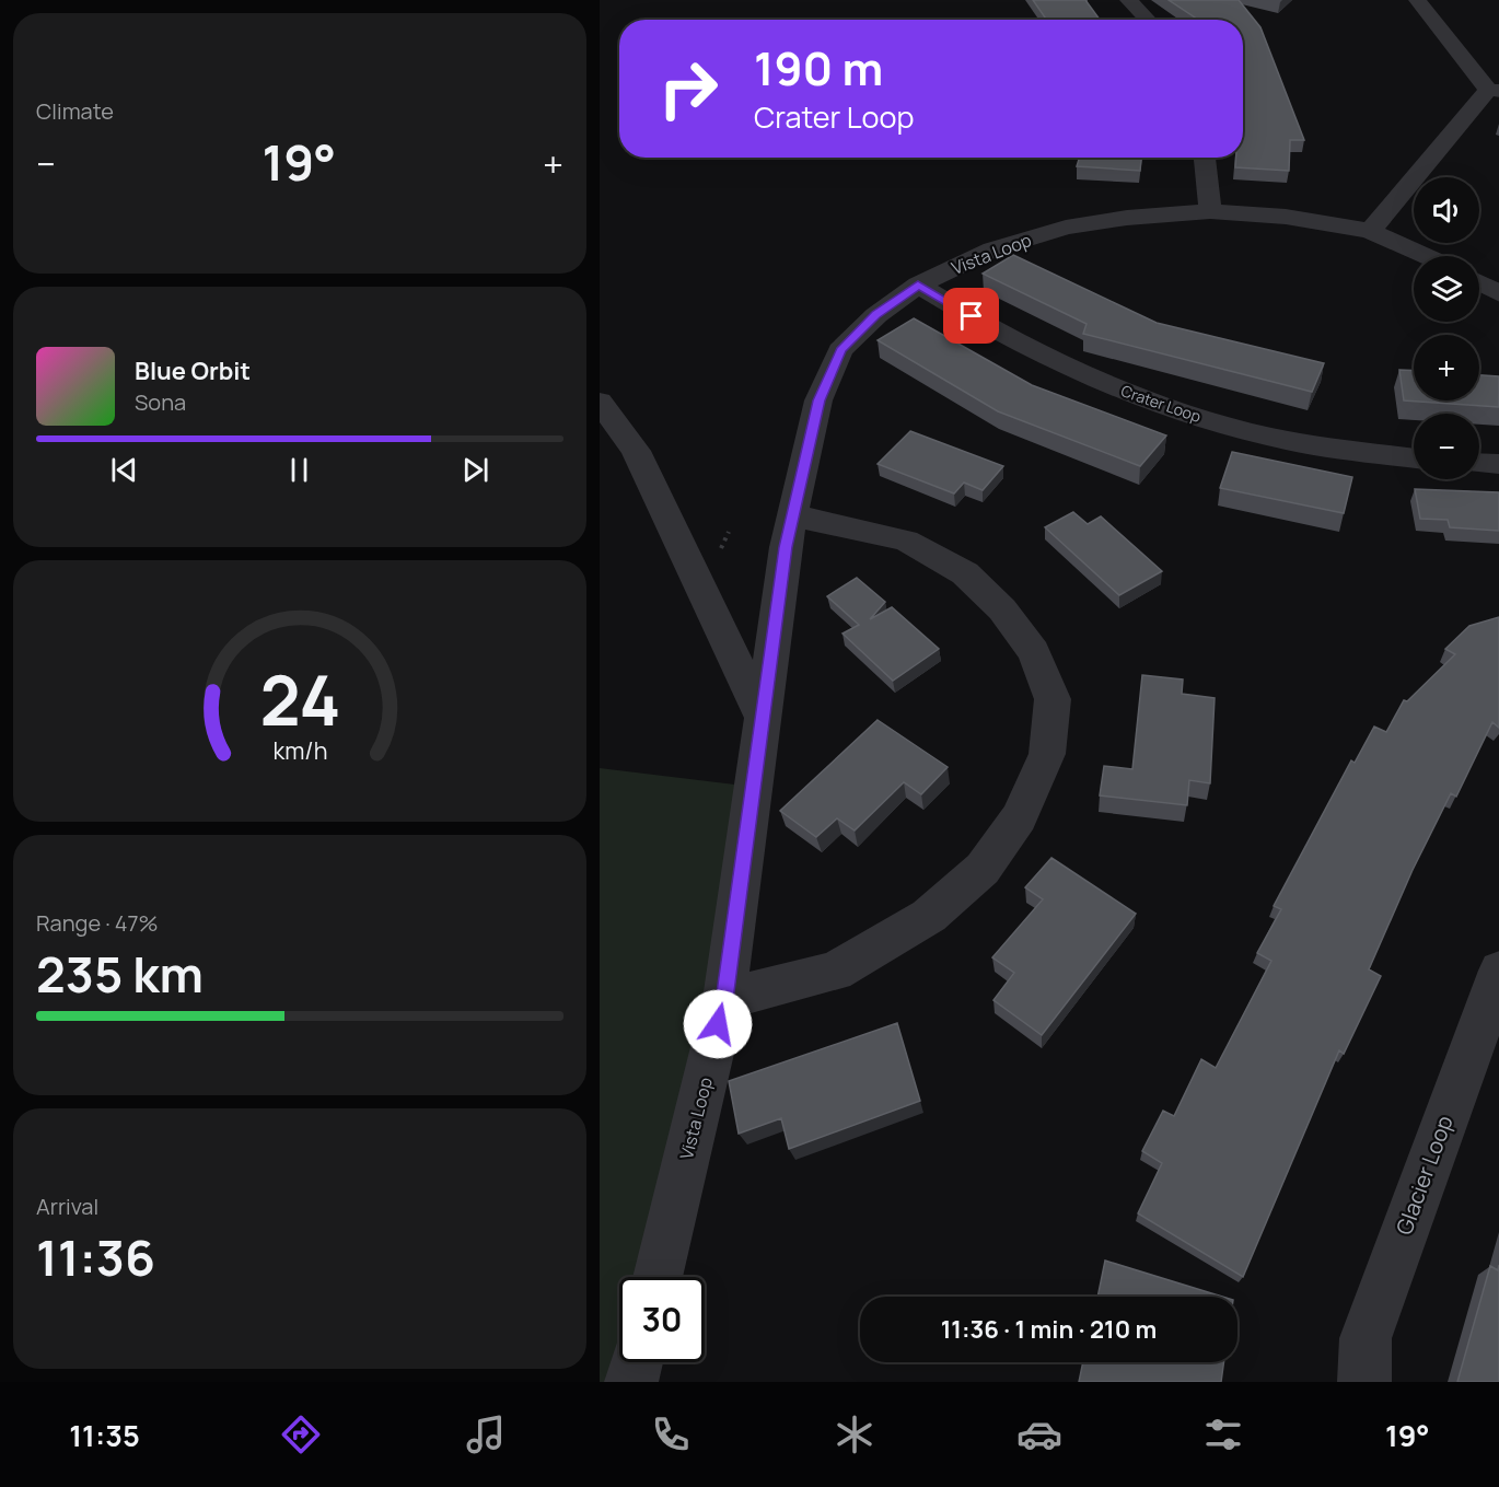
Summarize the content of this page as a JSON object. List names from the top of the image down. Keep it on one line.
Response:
{"streets":{"street":["Vista Loop","Crater Loop","Glacier Loop"]},"crossings":[["Vista Loop","Crater Loop"]],"page":{"tile":["Climate",["Range · 47%","235 km"],["Arrival","11:36"]],"turn":["190 m","Crater Loop"],"heat":["−","19°","+"],"map_buttons":["+","−"],"song":["Blue Orbit","Sona"],"limit":"30","trip":"11:36 · 1 min · 210 m","tabs":["11:35","19°"],"gauge":["24","km/h"]}}
